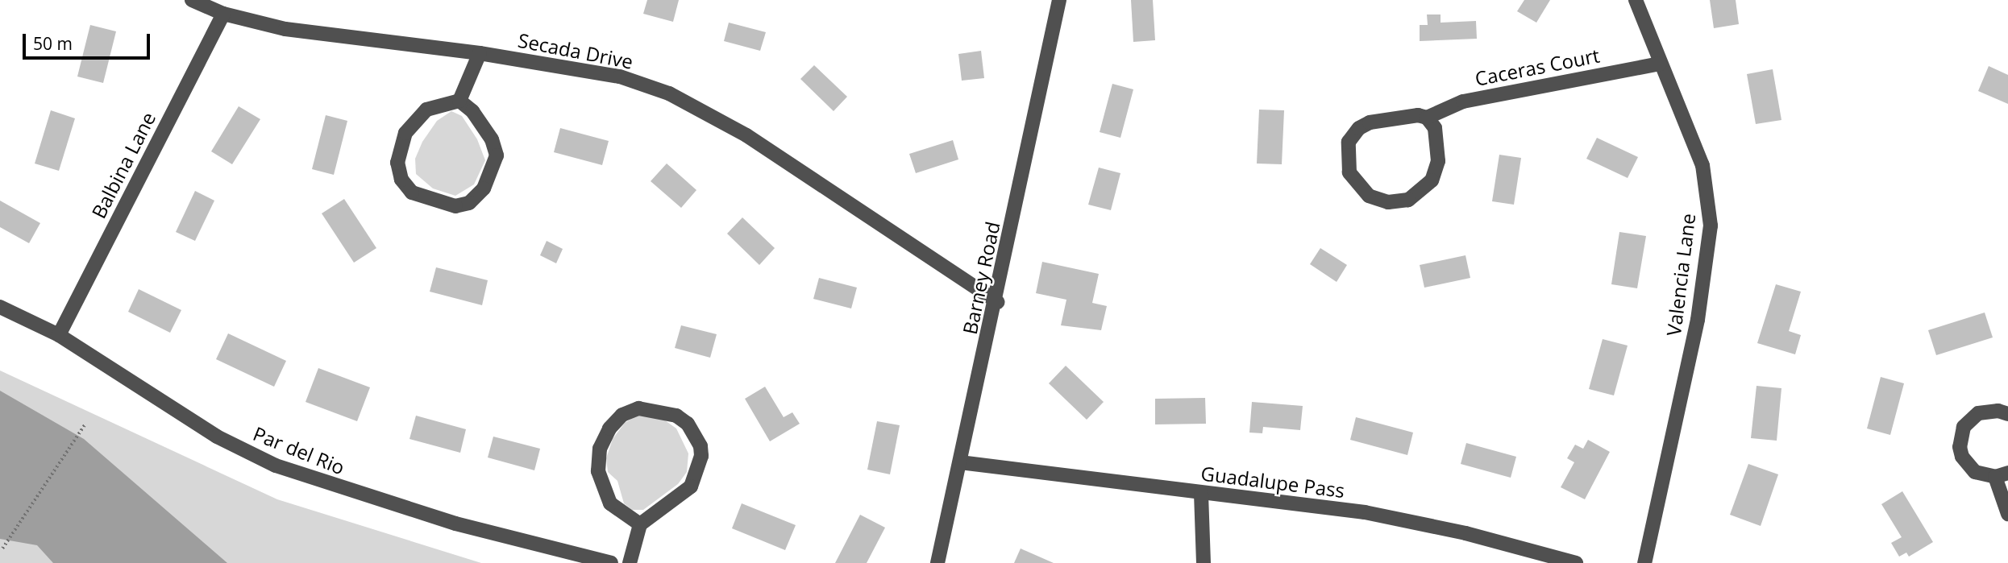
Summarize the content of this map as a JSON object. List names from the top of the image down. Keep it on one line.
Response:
{"streets":{"street":["Secada Drive","Caceras Court","Balbina Lane","Valencia Lane","Barney Road","Par del Rio","Guadalupe Pass"]},"crossings":[["Secada Drive","Balbina Lane"],["Secada Drive","Barney Road"],["Caceras Court","Valencia Lane"],["Balbina Lane","Par del Rio"],["Barney Road","Guadalupe Pass"]],"scale_bar":"50 m"}
